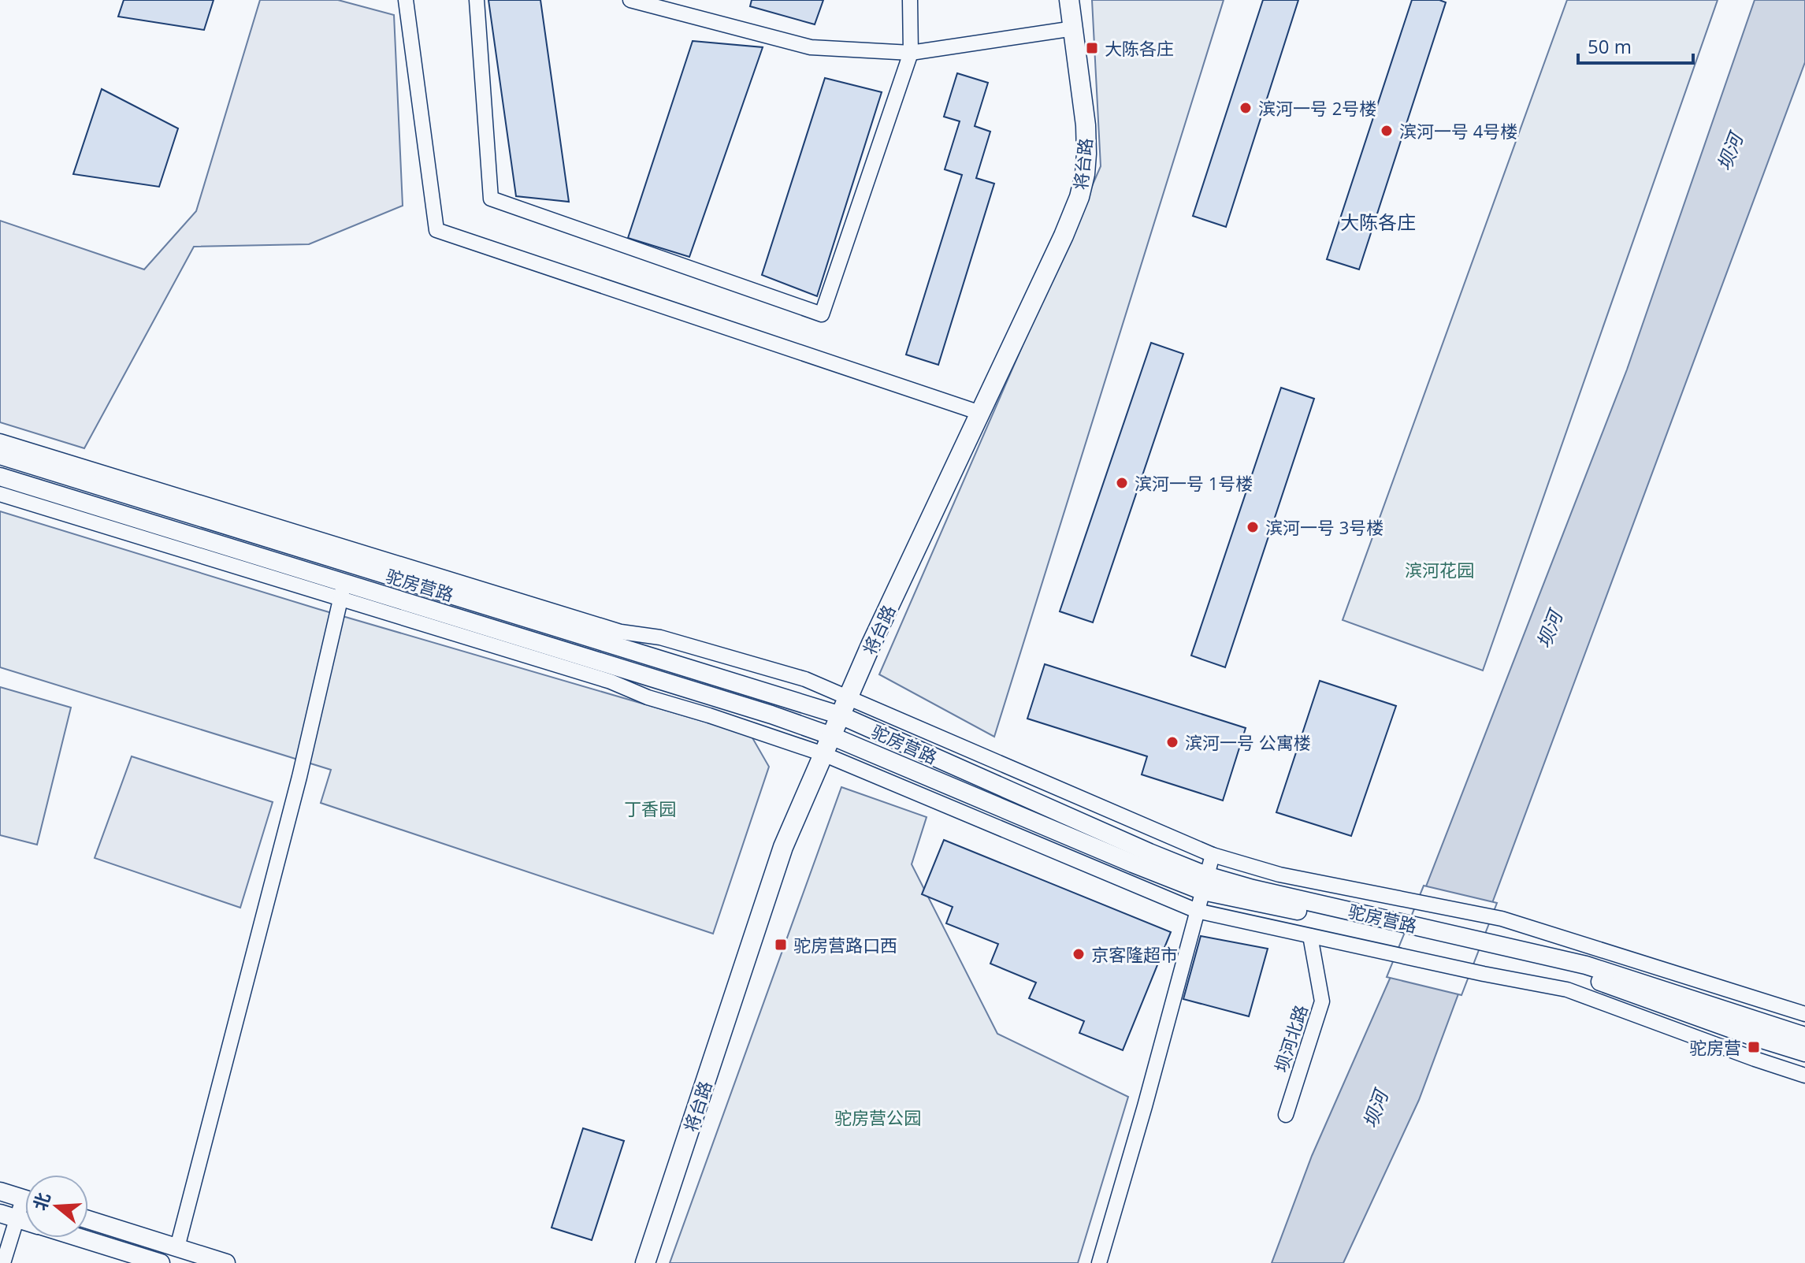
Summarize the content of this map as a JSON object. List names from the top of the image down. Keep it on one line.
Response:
{"streets":{"main road":["将台路"],"street":["驼房营路","坝河北路"]},"crossings":[["将台路","驼房营路"]],"districts":["大陈各庄"],"water":["坝河"],"parks":["滨河花园","丁香园","驼房营公园"],"places":{"transit":["大陈各庄","驼房营路口西","驼房营"],"other":["滨河一号 2号楼","滨河一号 4号楼","滨河一号 1号楼","滨河一号 3号楼","滨河一号 公寓楼","京客隆超市"]},"scale_bar":"50 m","north":"left"}
